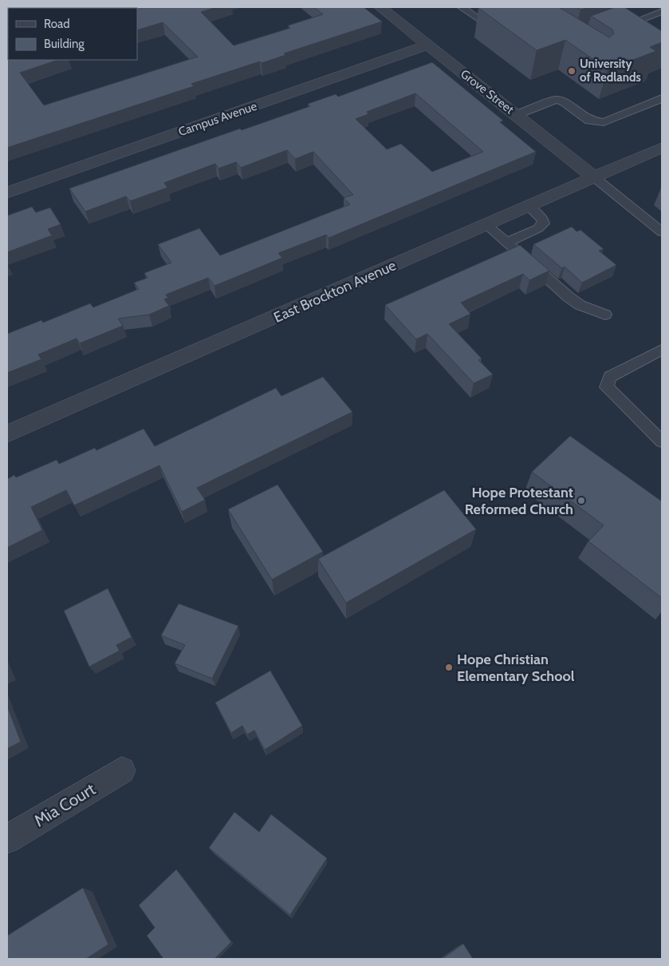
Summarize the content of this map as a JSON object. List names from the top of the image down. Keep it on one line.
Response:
{"streets":{"street":["Grove Street","Campus Avenue","East Brockton Avenue","Mia Court"]},"crossings":[["Grove Street","Campus Avenue"],["Grove Street","East Brockton Avenue"]],"places":["University of Redlands","Hope Protestant Reformed Church","Hope Christian Elementary School"],"legend":["Road","Building"]}
